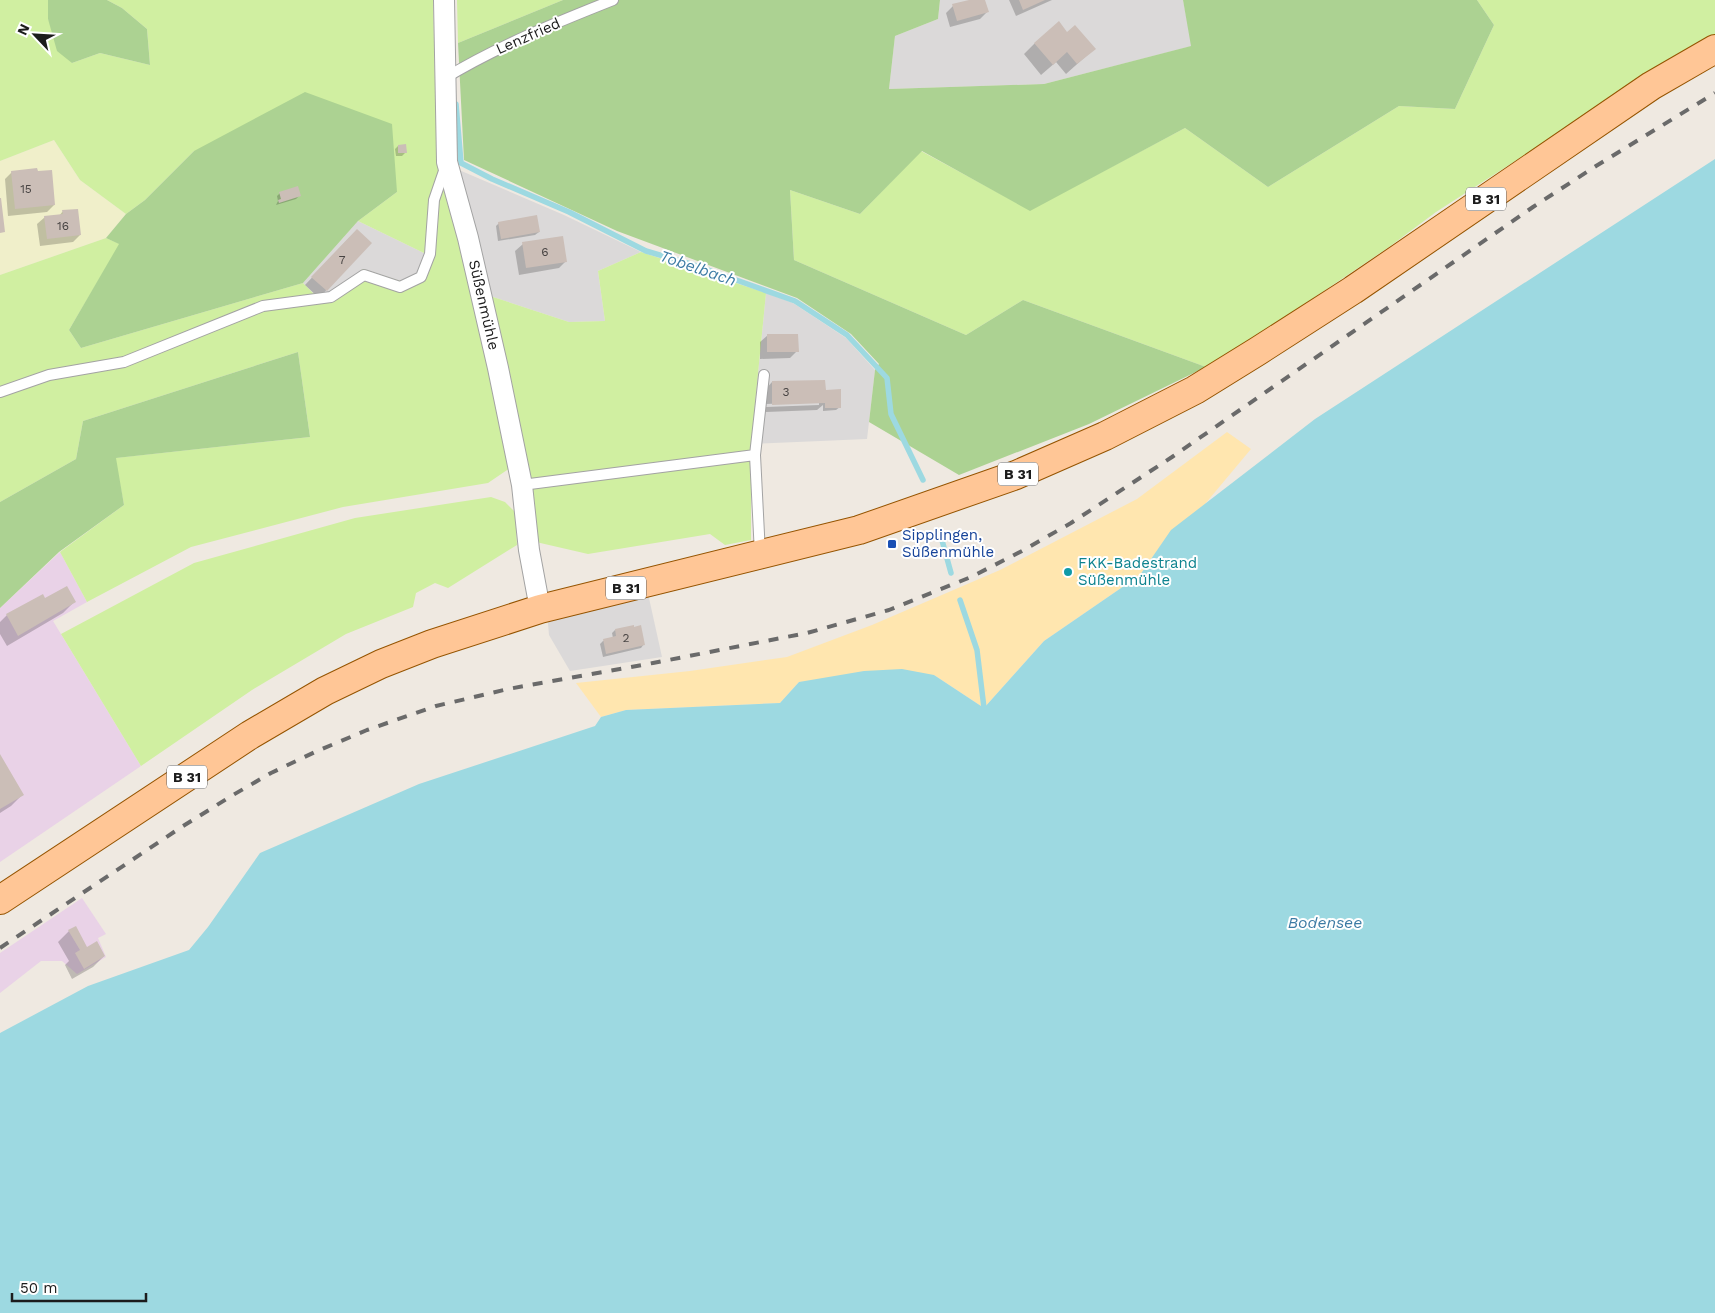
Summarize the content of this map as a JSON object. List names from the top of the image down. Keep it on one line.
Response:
{"streets":{"main road":["B 31"],"street":["Süßenmühle"],"lane":["Lenzfried"]},"crossings":[["Lenzfried","Süßenmühle"],["B 31","Süßenmühle"]],"water":["Tobelbach","Bodensee"],"places":{"transit":["Sipplingen, Süßenmühle"],"other":["FKK-Badestrand Süßenmühle"]},"house_numbers":["15","16","6","7","3","2"],"scale_bar":"50 m","north":"top left"}
